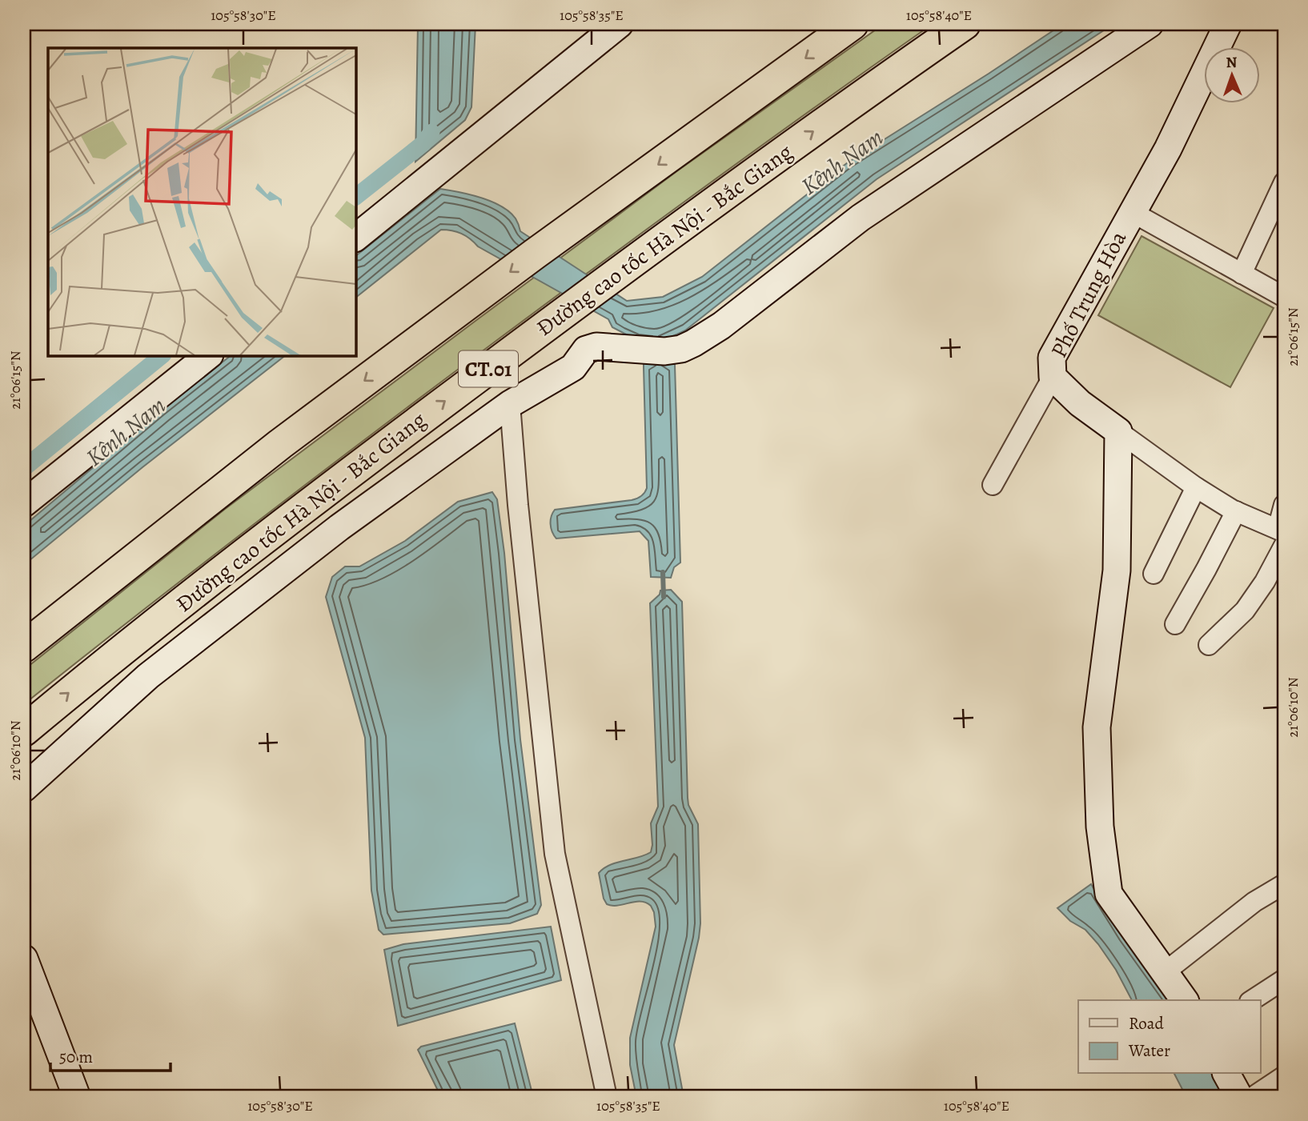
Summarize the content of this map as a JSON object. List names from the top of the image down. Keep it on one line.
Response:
{"streets":{"highway":["Đường cao tốc Hà Nội - Bắc Giang","CT.01"],"street":["Phố Trung Hòa"]},"water":["Kênh Nam"],"legend":["Road","Water"],"scale_bar":"50 m","north":"top","coordinates":["105°58'30\"E","105°58'35\"E","105°58'40\"E","21°06'15\"N","21°06'10\"N"]}
